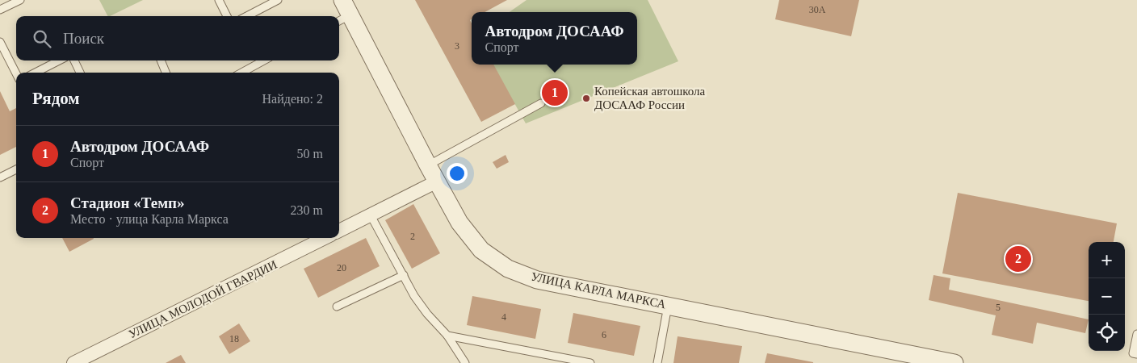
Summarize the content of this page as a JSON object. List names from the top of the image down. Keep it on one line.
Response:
{"streets":{"street":["УЛИЦА КАРЛА МАРКСА","УЛИЦА МОЛОДОЙ ГВАРДИИ"]},"places":["Копейская автошкола ДОСААФ России"],"house_numbers":["30А","3","2","20","5","4","6","18"],"page":{"popup":["Автодром ДОСААФ","Спорт"],"search":"Поиск","heading":["Рядом","Найдено: 2"],"pins":["1","2"],"list":[{"mark":"1","name":"Автодром ДОСААФ","note":"Спорт","value":"50 m"},{"mark":"2","name":"Стадион «Темп»","note":"Место · улица Карла Маркса","value":"230 m"}],"map_buttons":["+","−"]}}
